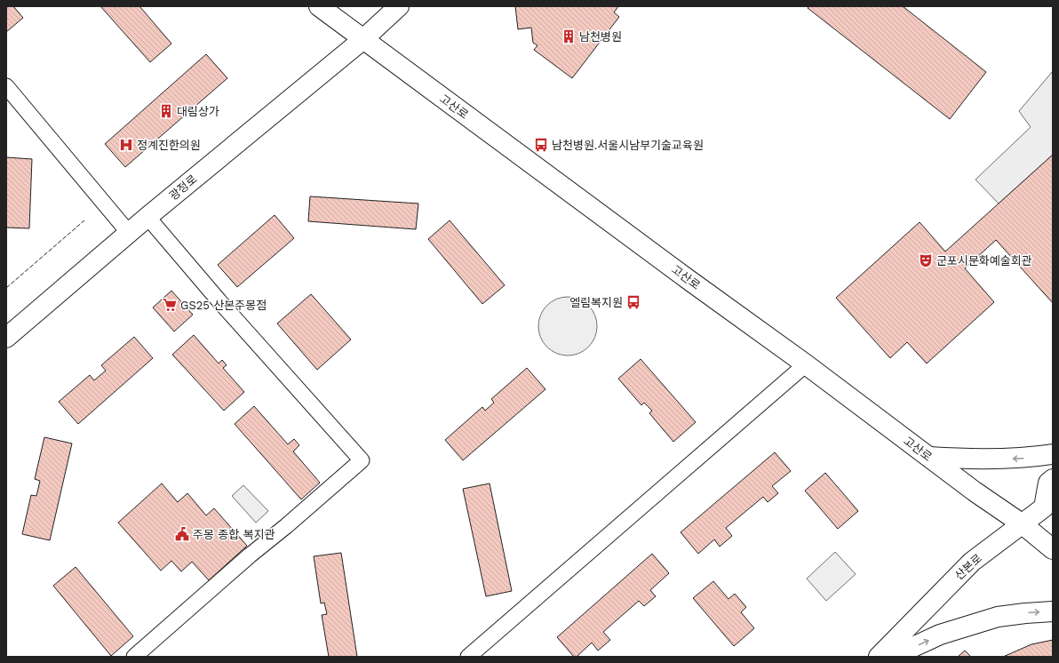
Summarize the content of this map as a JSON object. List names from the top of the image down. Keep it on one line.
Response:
{"streets":{"street":["고산로","광정로","산본로"]},"crossings":[["고산로","광정로"],["고산로","산본로"]],"places":{"building":["남천병원","대림상가"],"hospital":["정계진한의원"],"bus stop":["남천병원.서울시남부기술교육원","엘림복지원"],"theatre":["군포시문화예술회관"],"supermarket":["GS25 산본주몽점"],"public building":["주몽 종합 복지관"]}}
